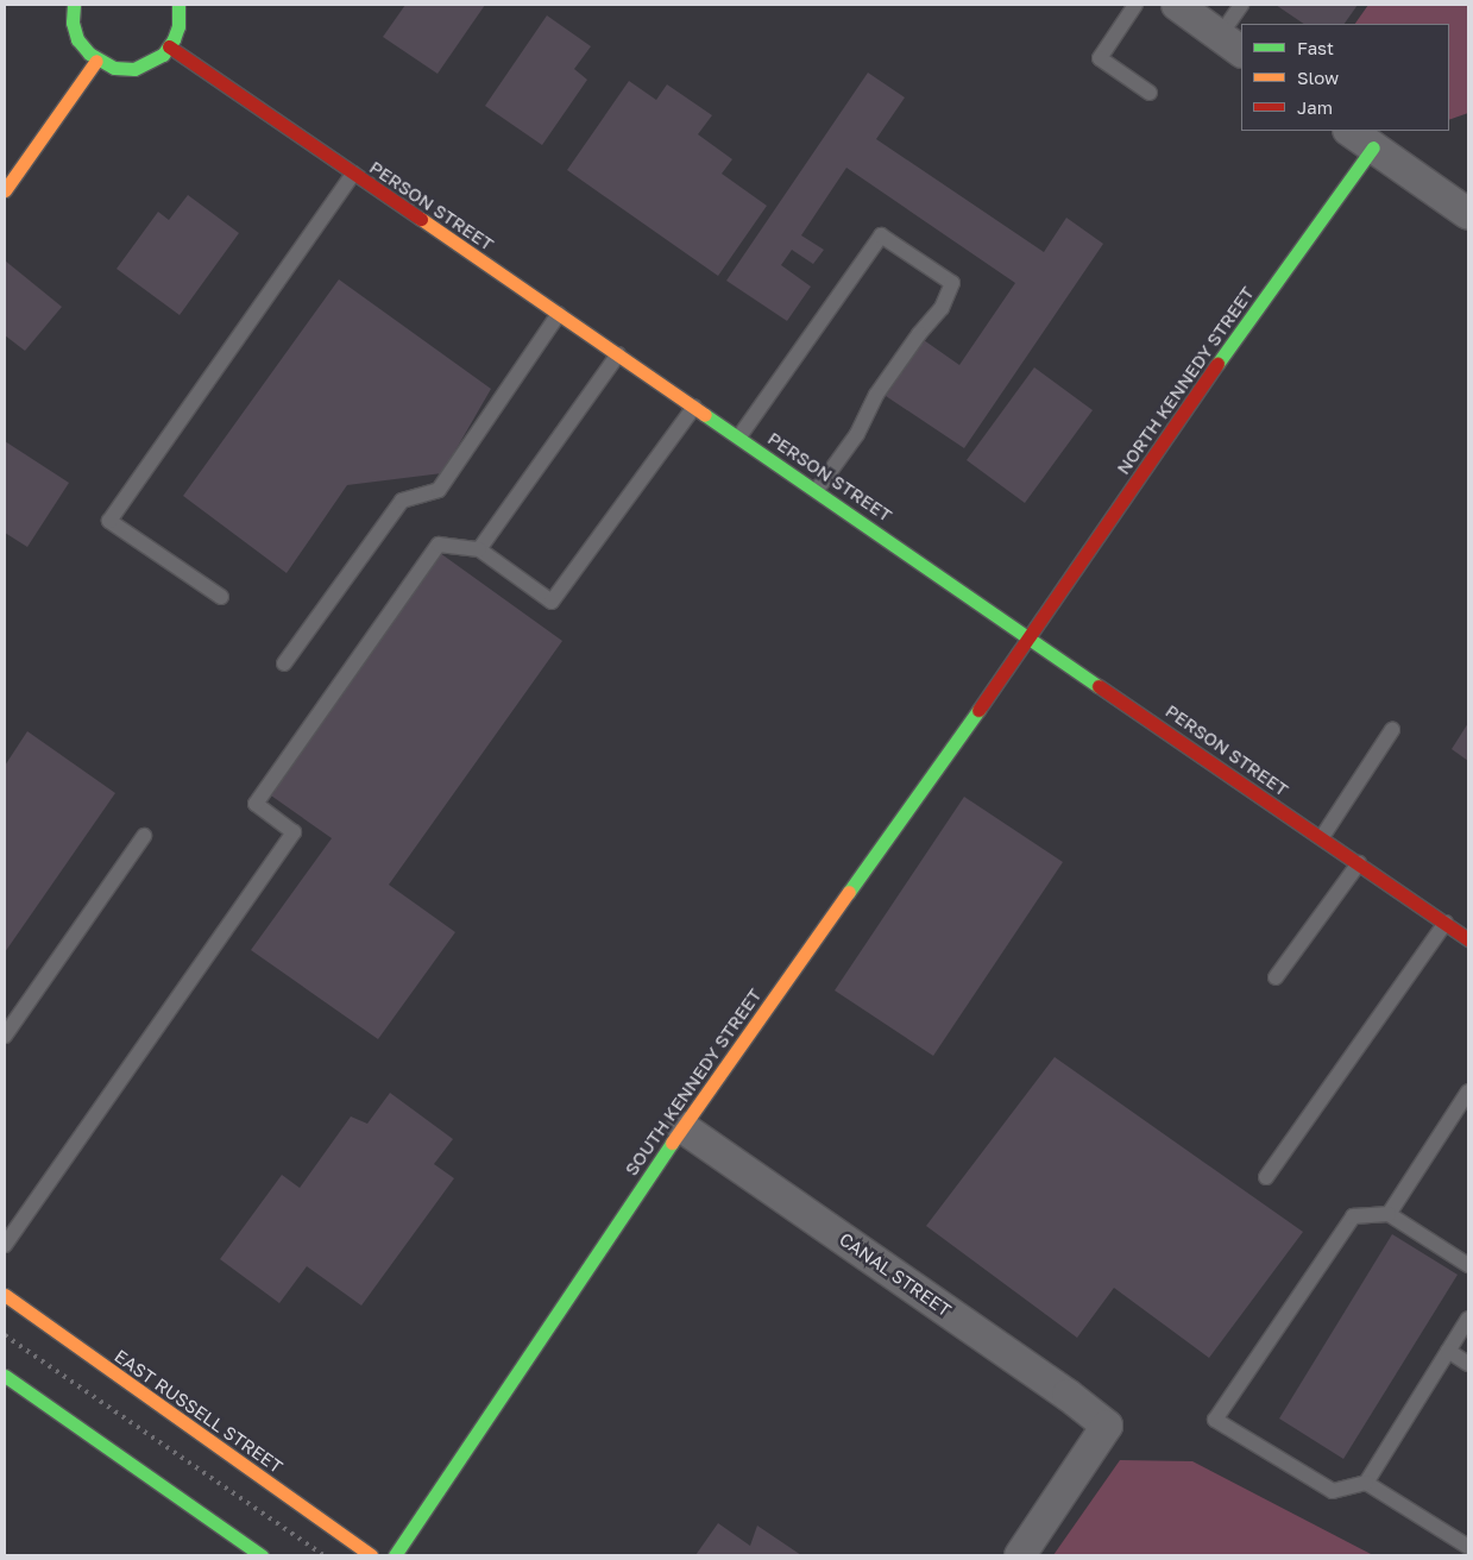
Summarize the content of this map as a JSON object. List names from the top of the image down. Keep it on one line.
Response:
{"streets":{"main road":["PERSON STREET","NORTH KENNEDY STREET","SOUTH KENNEDY STREET","EAST RUSSELL STREET"],"street":["CANAL STREET"]},"crossings":[["PERSON STREET","NORTH KENNEDY STREET"],["PERSON STREET","SOUTH KENNEDY STREET"],["NORTH KENNEDY STREET","SOUTH KENNEDY STREET"],["SOUTH KENNEDY STREET","CANAL STREET"]],"legend":["Fast","Slow","Jam"]}
